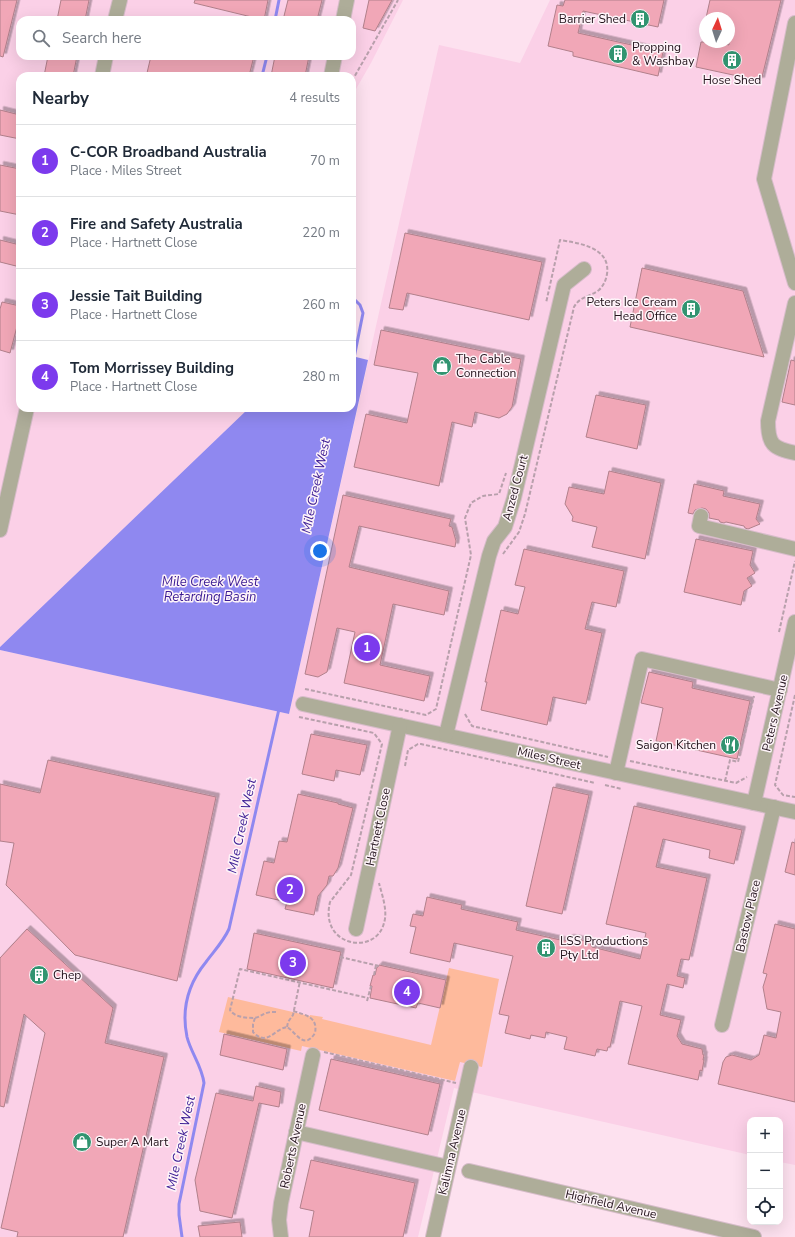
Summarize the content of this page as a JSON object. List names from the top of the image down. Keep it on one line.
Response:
{"streets":{"street":["Anzed Court","Peters Avenue","Miles Street","Hartnett Close","Bastow Place","Roberts Avenue","Kalimna Avenue","Highfield Avenue"]},"crossings":[["Anzed Court","Miles Street"],["Peters Avenue","Miles Street"],["Miles Street","Hartnett Close"],["Miles Street","Bastow Place"]],"water":["Mile Creek West","Mile Creek West Retarding Basin"],"places":{"building":["Barrier Shed","Propping & Washbay","Hose Shed","Peters Ice Cream Head Office","LSS Productions Pty Ltd","Chep"],"shop":["The Cable Connection","Super A Mart"],"restaurant":["Saigon Kitchen"]},"north":"top","page":{"search":"Search here","heading":["Nearby","4 results"],"list":[{"mark":"1","name":"C-COR Broadband Australia","note":"Place · Miles Street","value":"70 m"},{"mark":"2","name":"Fire and Safety Australia","note":"Place · Hartnett Close","value":"220 m"},{"mark":"3","name":"Jessie Tait Building","note":"Place · Hartnett Close","value":"260 m"},{"mark":"4","name":"Tom Morrissey Building","note":"Place · Hartnett Close","value":"280 m"}],"pins":["1","2","3","4"],"map_buttons":["+","−"]}}
